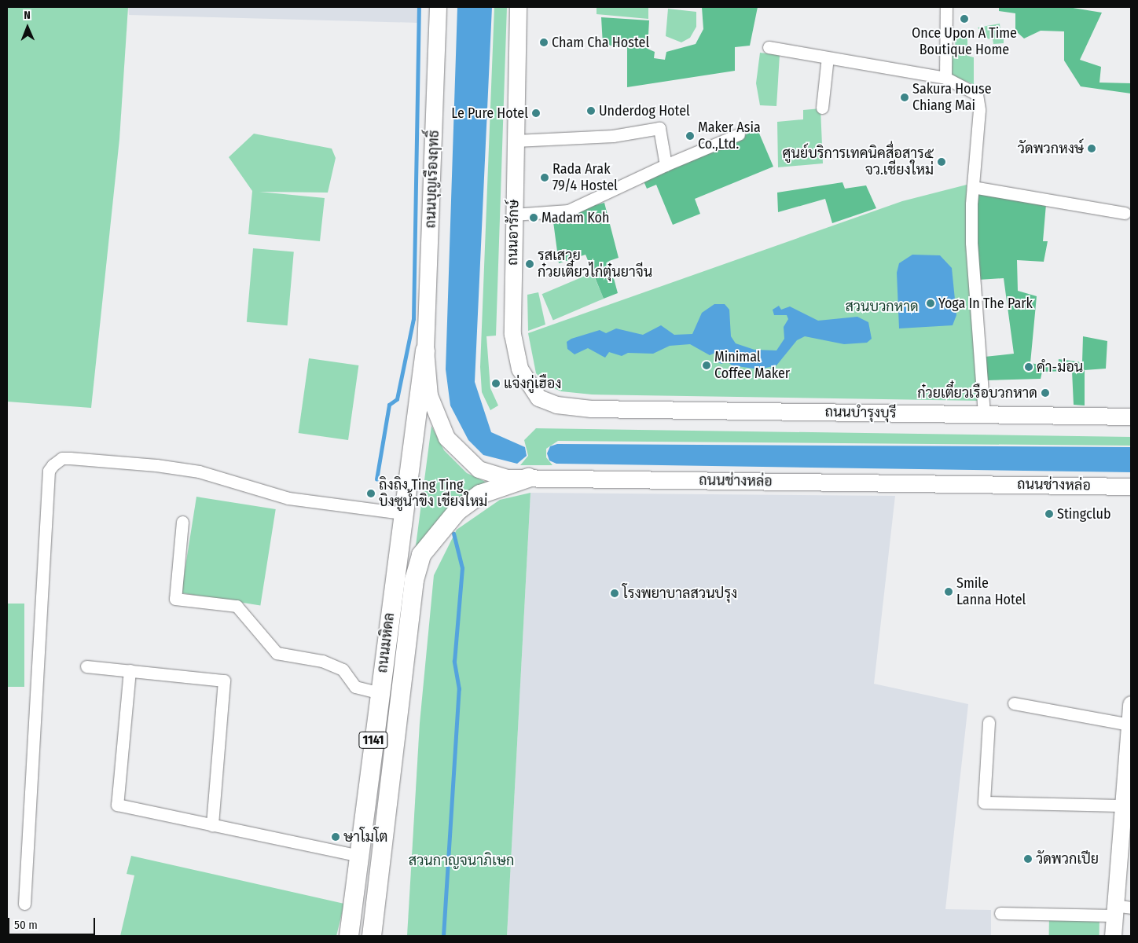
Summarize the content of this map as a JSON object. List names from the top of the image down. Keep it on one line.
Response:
{"streets":{"main road":["ถนนบุญเรืองฤทธิ์","ถนนอารักษ์","ถนนบำรุงบุรี","ถนนช่างหล่อ","ถนนมหิดล","1141"]},"crossings":[["ถนนบุญเรืองฤทธิ์","ถนนช่างหล่อ"],["ถนนบุญเรืองฤทธิ์","ถนนมหิดล"],["ถนนอารักษ์","ถนนบำรุงบุรี"],["ถนนช่างหล่อ","ถนนมหิดล"]],"parks":["สวนบวกหาด","สวนกาญจนาภิเษก"],"places":["Once Upon A Time Boutique Home","Cham Cha Hostel","Sakura House Chiang Mai","Underdog Hotel","Le Pure Hotel","Maker Asia Co.,Ltd.","วัดพวกหงษ์","ศูนย์บริการเทคนิคสื่อสาร๕ จว.เชียงใหม่","Rada Arak 79/4 Hostel","Madam Koh","รสเสวย ก๋วยเตี๋ยวไก่ตุ๋นยาจีน","Yoga In The Park","Minimal Coffee Maker","คำ-ม่อน","แจ่งกู่เฮือง","ก๋วยเตี๋ยวเรือบวกหาด","ถิงถิง Ting Ting บิงซูน้ำขิง เชียงใหม่","Stingclub","Smile Lanna Hotel","โรงพยาบาลสวนปรุง","ษาโมโต","วัดพวกเปีย"],"scale_bar":"50 m","north":"top"}
